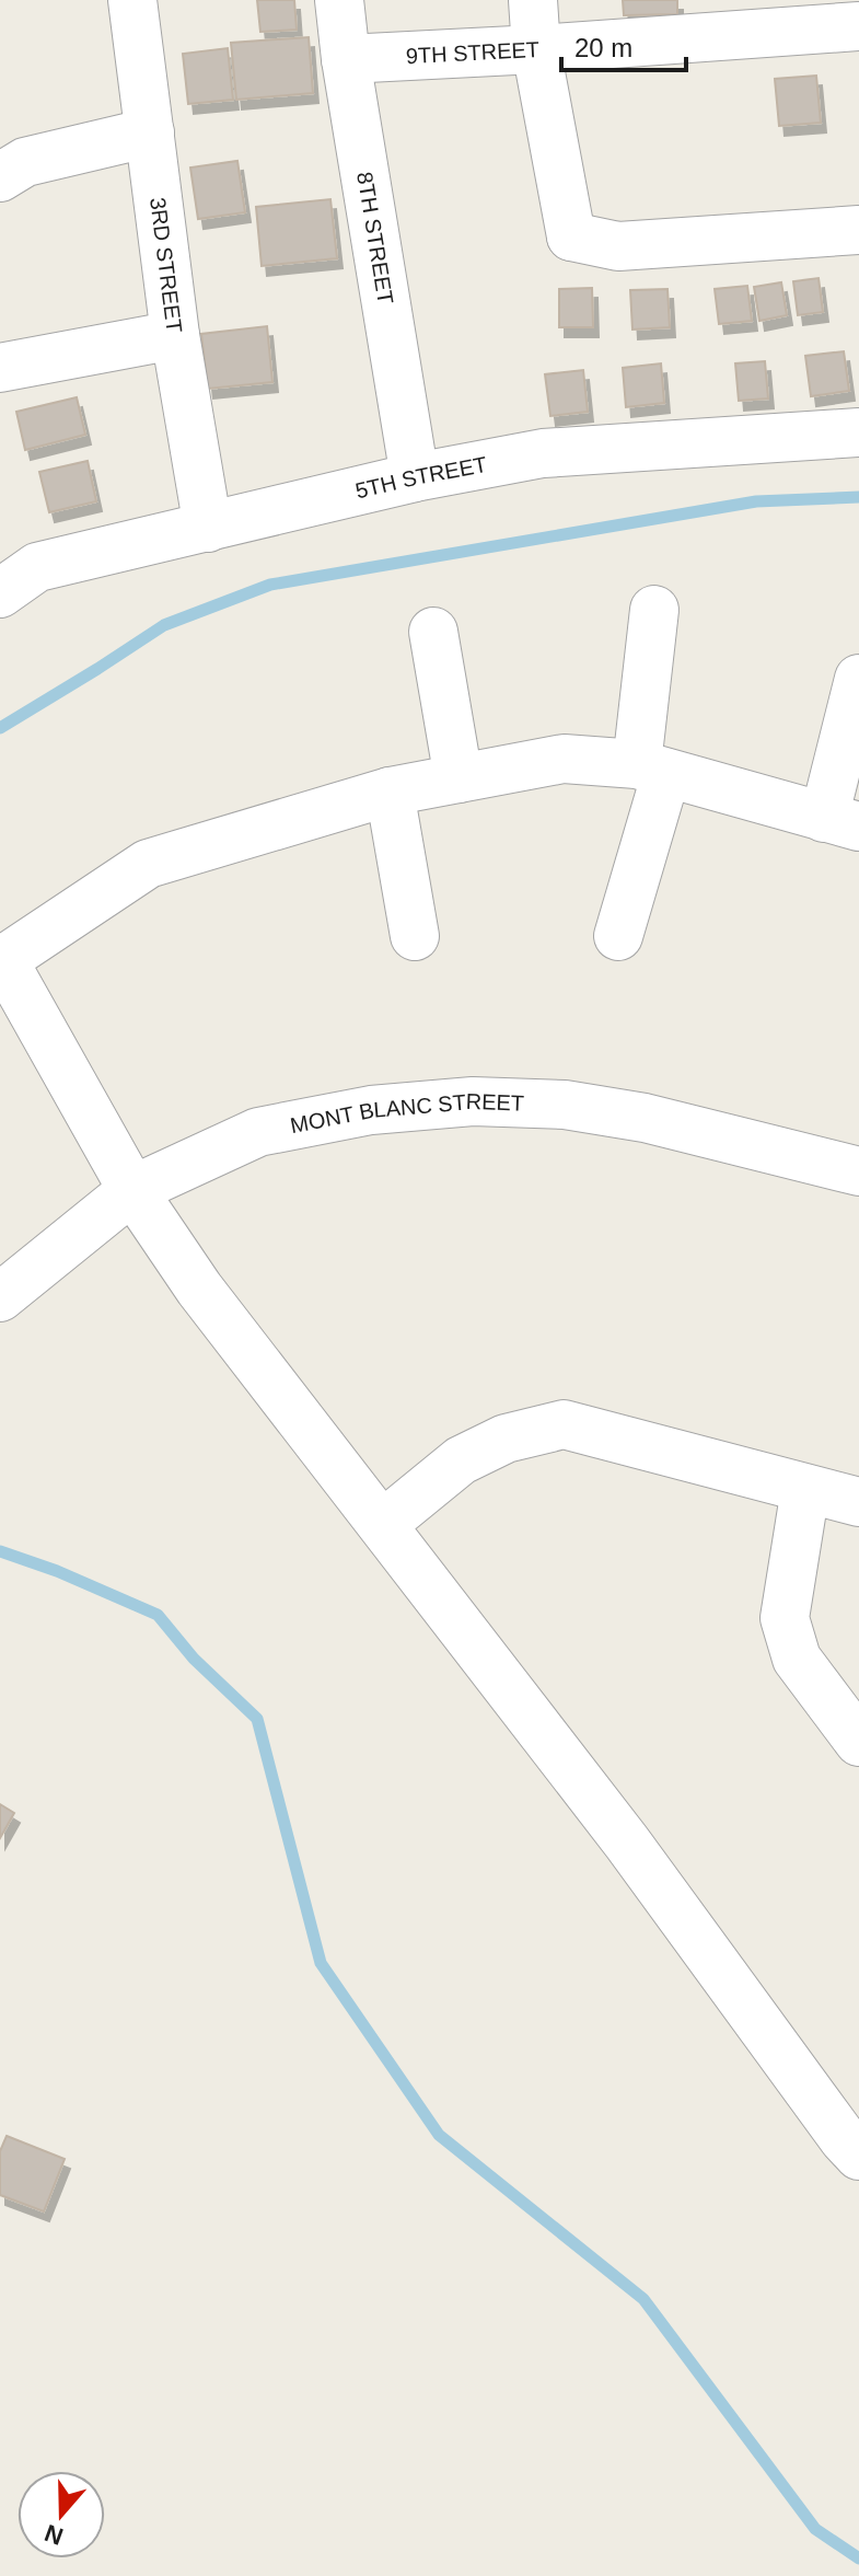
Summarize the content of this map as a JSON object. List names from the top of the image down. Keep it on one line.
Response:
{"streets":{"street":["9TH STREET","8TH STREET","3RD STREET","5TH STREET","MONT BLANC STREET"]},"crossings":[["9TH STREET","8TH STREET"],["8TH STREET","5TH STREET"],["3RD STREET","5TH STREET"]],"scale_bar":"20 m","north":"bottom"}
